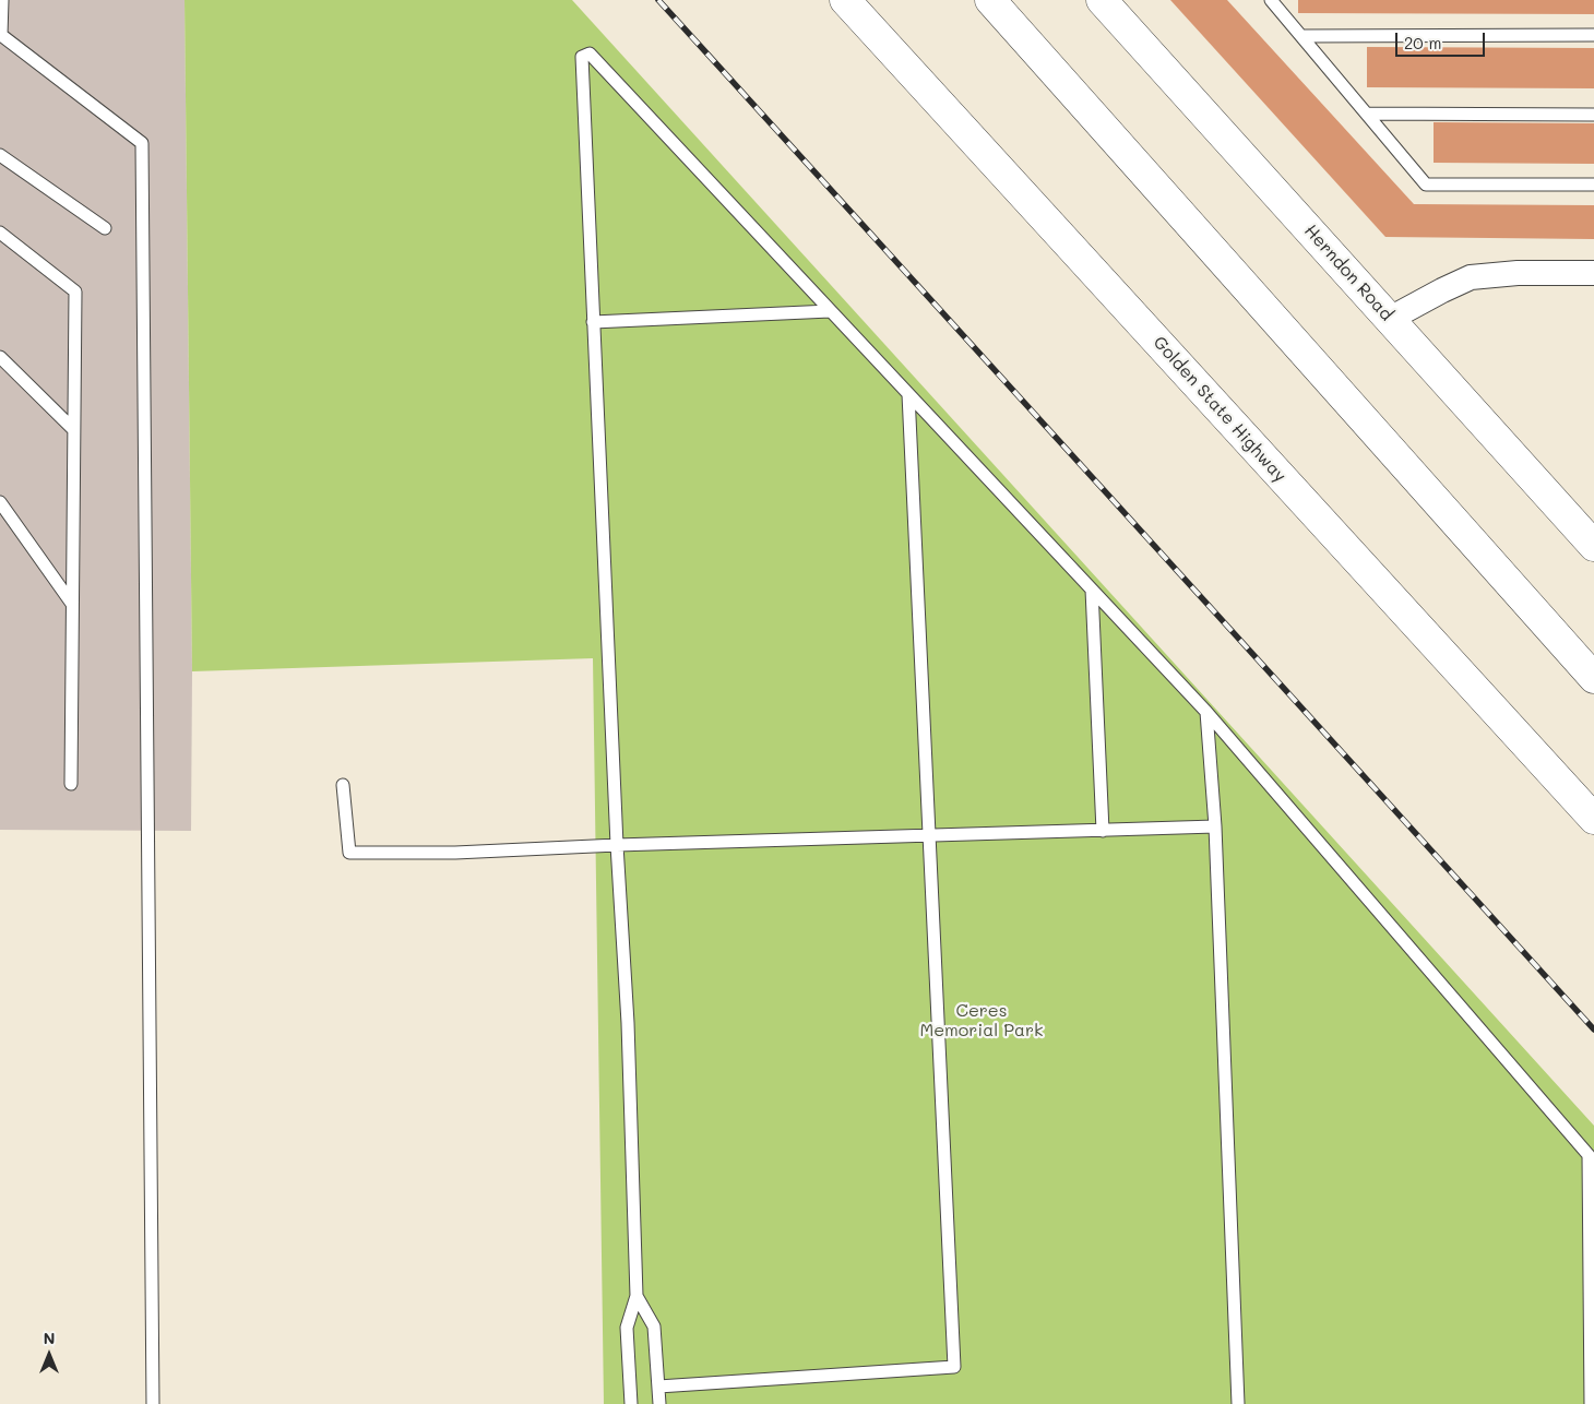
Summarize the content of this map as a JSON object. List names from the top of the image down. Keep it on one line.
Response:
{"streets":{"main road":["Herndon Road","Golden State Highway"]},"parks":["Ceres Memorial Park"],"scale_bar":"20 m","north":"top"}
